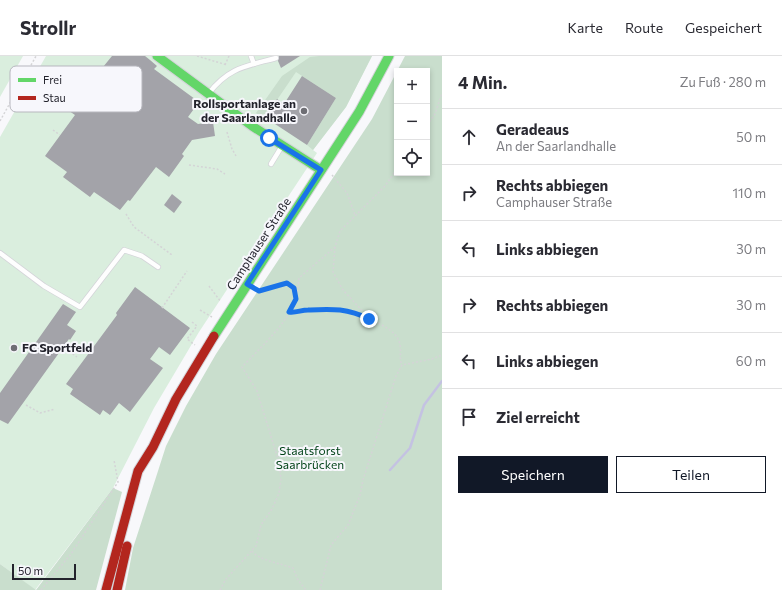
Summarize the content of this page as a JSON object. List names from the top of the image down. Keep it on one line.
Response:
{"streets":{"main road":["Camphauser Straße"]},"parks":["Staatsforst Saarbrücken"],"places":["Rollsportanlage an der Saarlandhalle","FC Sportfeld"],"legend":["Frei","Stau"],"scale_bar":"50 m","page":{"header":"Strollr","nav":["Karte","Route","Gespeichert"],"heading":["4 Min.","Zu Fuß · 280 m"],"map_buttons":["+","−"],"list":[["Geradeaus","An der Saarlandhalle","50 m"],["Rechts abbiegen","Camphauser Straße","110 m"],["Links abbiegen","30 m"],["Rechts abbiegen","30 m"],["Links abbiegen","60 m"],"Ziel erreicht"],"buttons":["Speichern","Teilen"],"scale":"50 m"}}
